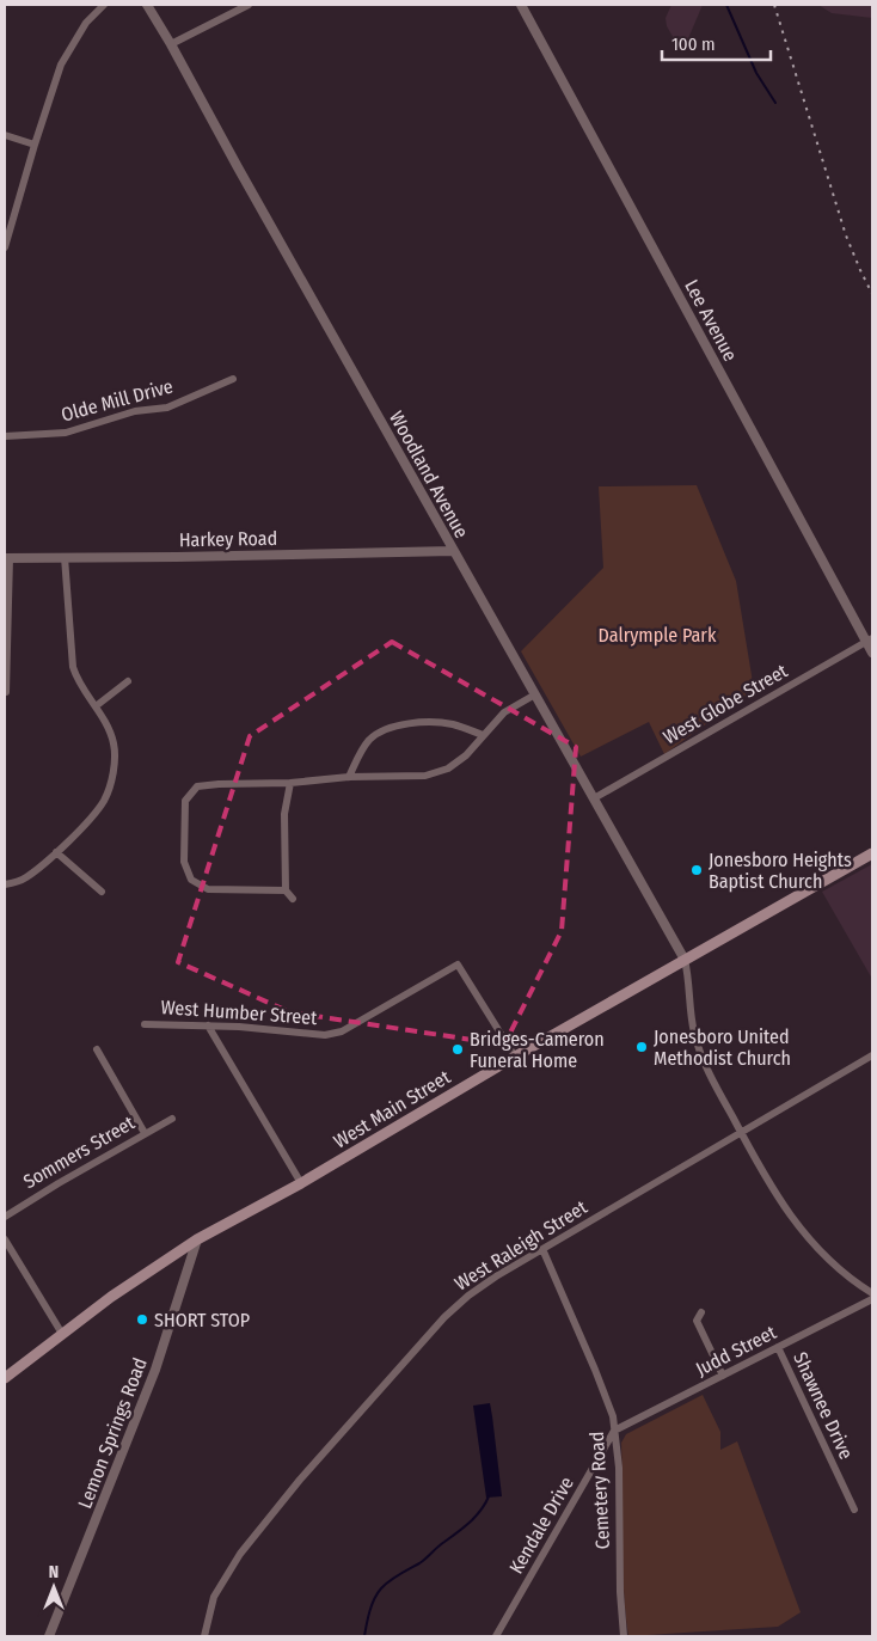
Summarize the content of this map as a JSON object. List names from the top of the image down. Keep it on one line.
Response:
{"streets":{"main road":["West Main Street"],"street":["Lee Avenue","Olde Mill Drive","Woodland Avenue","Harkey Road","West Globe Street","West Humber Street","Sommers Street","West Raleigh Street","Judd Street","Shawnee Drive","Lemon Springs Road","Cemetery Road","Kendale Drive"]},"crossings":[["Lee Avenue","West Globe Street"],["Woodland Avenue","Harkey Road"],["Woodland Avenue","West Globe Street"],["Woodland Avenue","West Main Street"],["West Humber Street","West Main Street"],["West Main Street","Lemon Springs Road"],["West Raleigh Street","Cemetery Road"],["Judd Street","Shawnee Drive"],["Judd Street","Cemetery Road"],["Judd Street","Kendale Drive"],["Cemetery Road","Kendale Drive"]],"parks":["Dalrymple Park"],"places":["Jonesboro Heights Baptist Church","Jonesboro United Methodist Church","Bridges-Cameron Funeral Home","SHORT STOP"],"scale_bar":"100 m","north":"top"}
